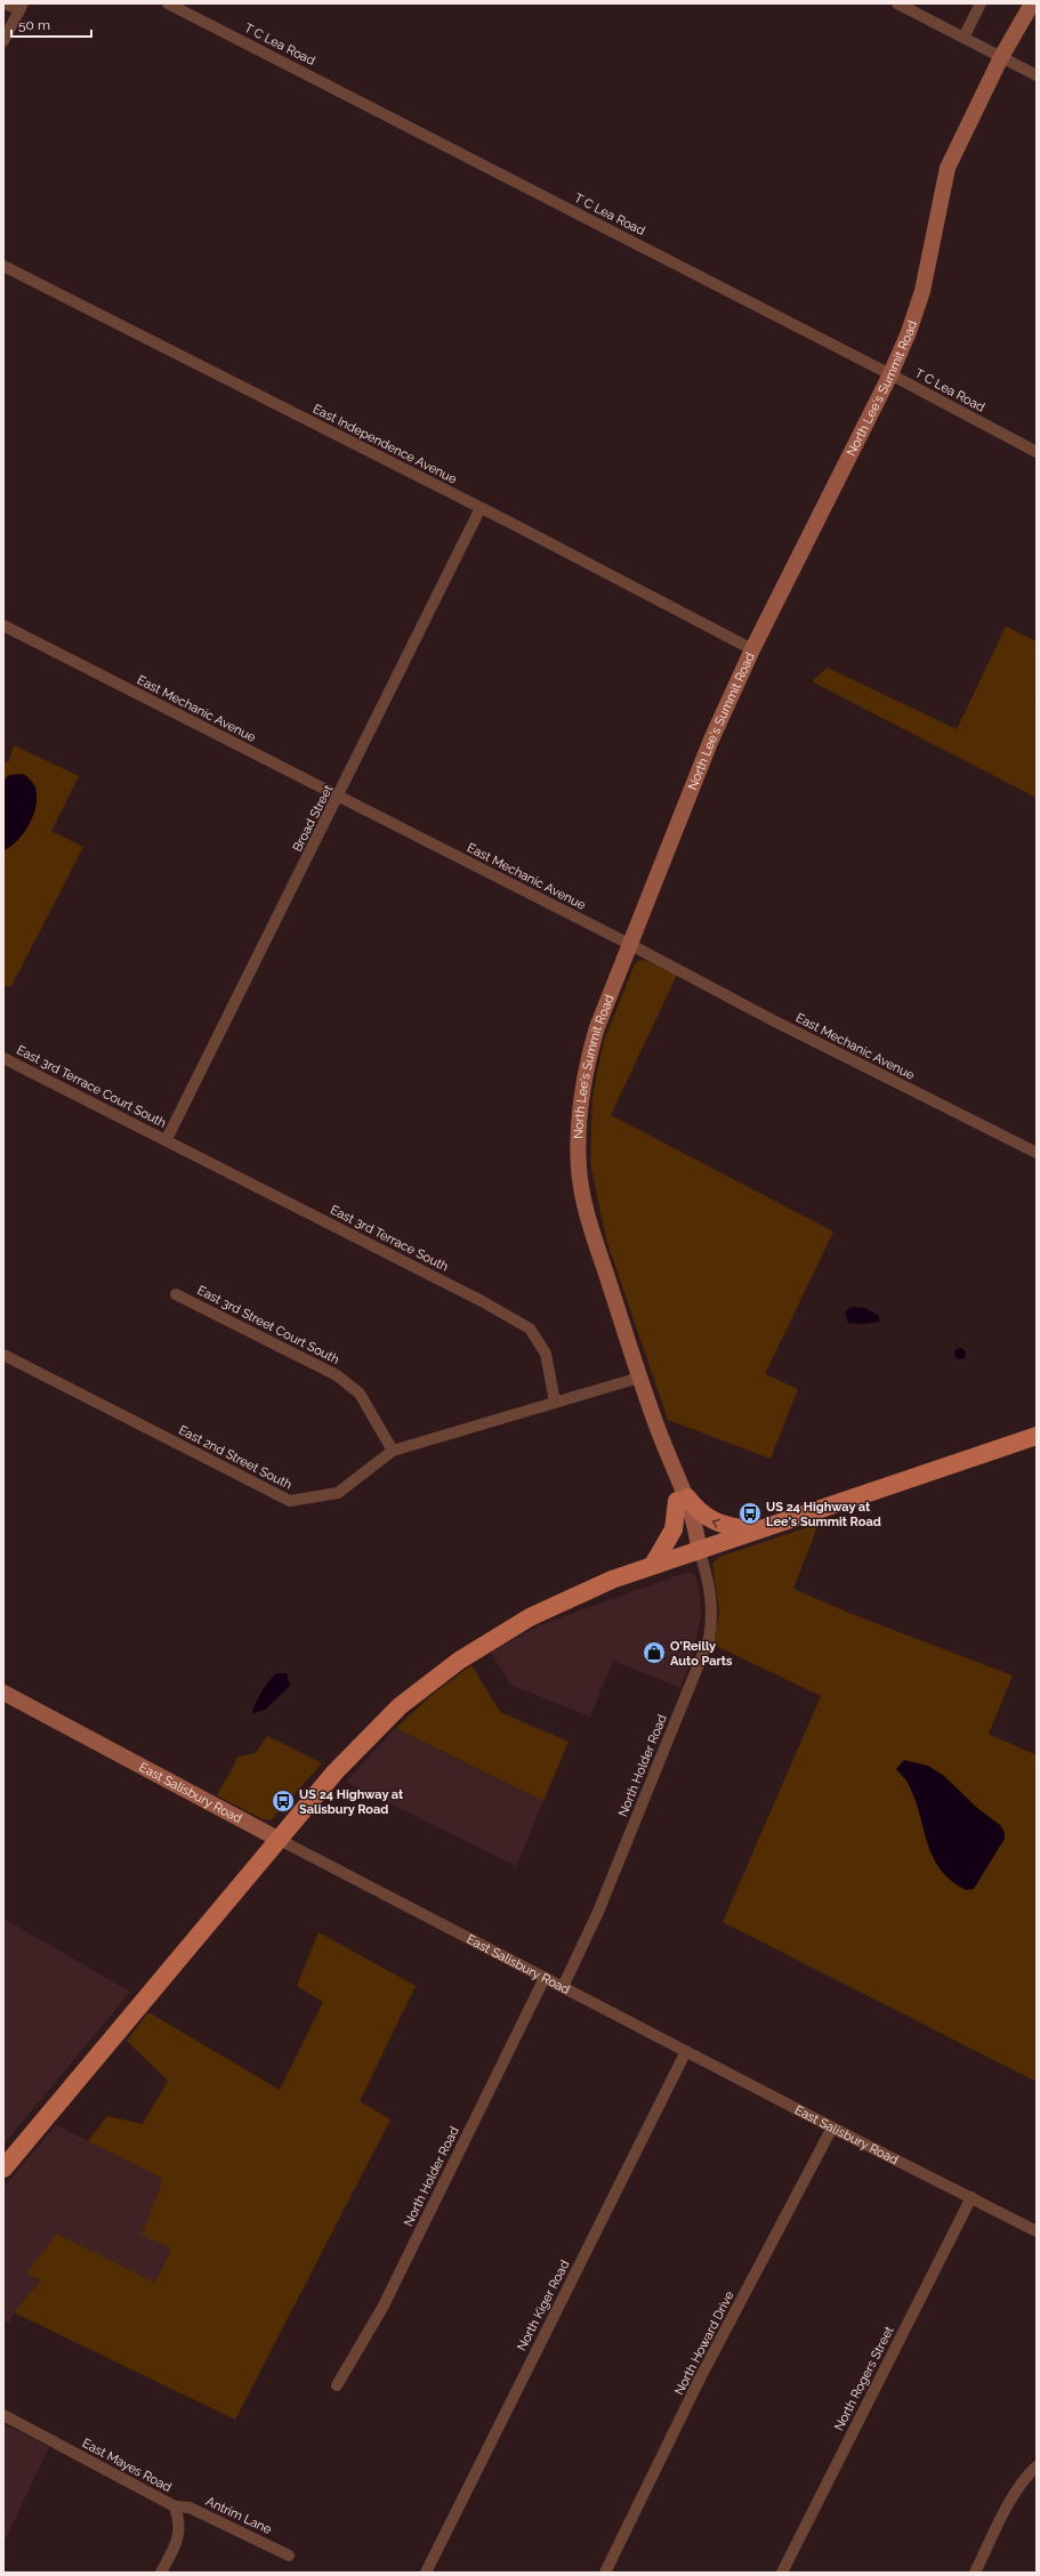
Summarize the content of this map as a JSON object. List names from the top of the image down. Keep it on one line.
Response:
{"streets":{"main road":["North Lee's Summit Road","East Salisbury Road"],"street":["T C Lea Road","East Independence Avenue","East Mechanic Avenue","Broad Street","East 3rd Terrace Court South","East 3rd Terrace South","East 3rd Street Court South","East 2nd Street South","North Holder Road","North Kiger Road","North Howard Drive","North Rogers Street","East Mayes Road","Antrim Lane"]},"crossings":[["T C Lea Road","North Lee's Summit Road"],["North Lee's Summit Road","East Independence Avenue"],["North Lee's Summit Road","East Mechanic Avenue"],["North Lee's Summit Road","East 2nd Street South"],["North Lee's Summit Road","North Holder Road"],["East Independence Avenue","Broad Street"],["East Mechanic Avenue","Broad Street"],["Broad Street","East 3rd Terrace Court South"],["Broad Street","East 3rd Terrace South"],["East 3rd Terrace Court South","East 3rd Terrace South"],["East 3rd Terrace South","East 2nd Street South"],["East 3rd Street Court South","East 2nd Street South"],["North Holder Road","East Salisbury Road"],["East Salisbury Road","North Kiger Road"],["East Salisbury Road","North Howard Drive"],["East Salisbury Road","North Rogers Street"],["East Mayes Road","Antrim Lane"]],"places":{"bus stop":["US 24 Highway at Lee's Summit Road","US 24 Highway at Salisbury Road"],"shop":["O'Reilly Auto Parts"]},"scale_bar":"50 m"}
